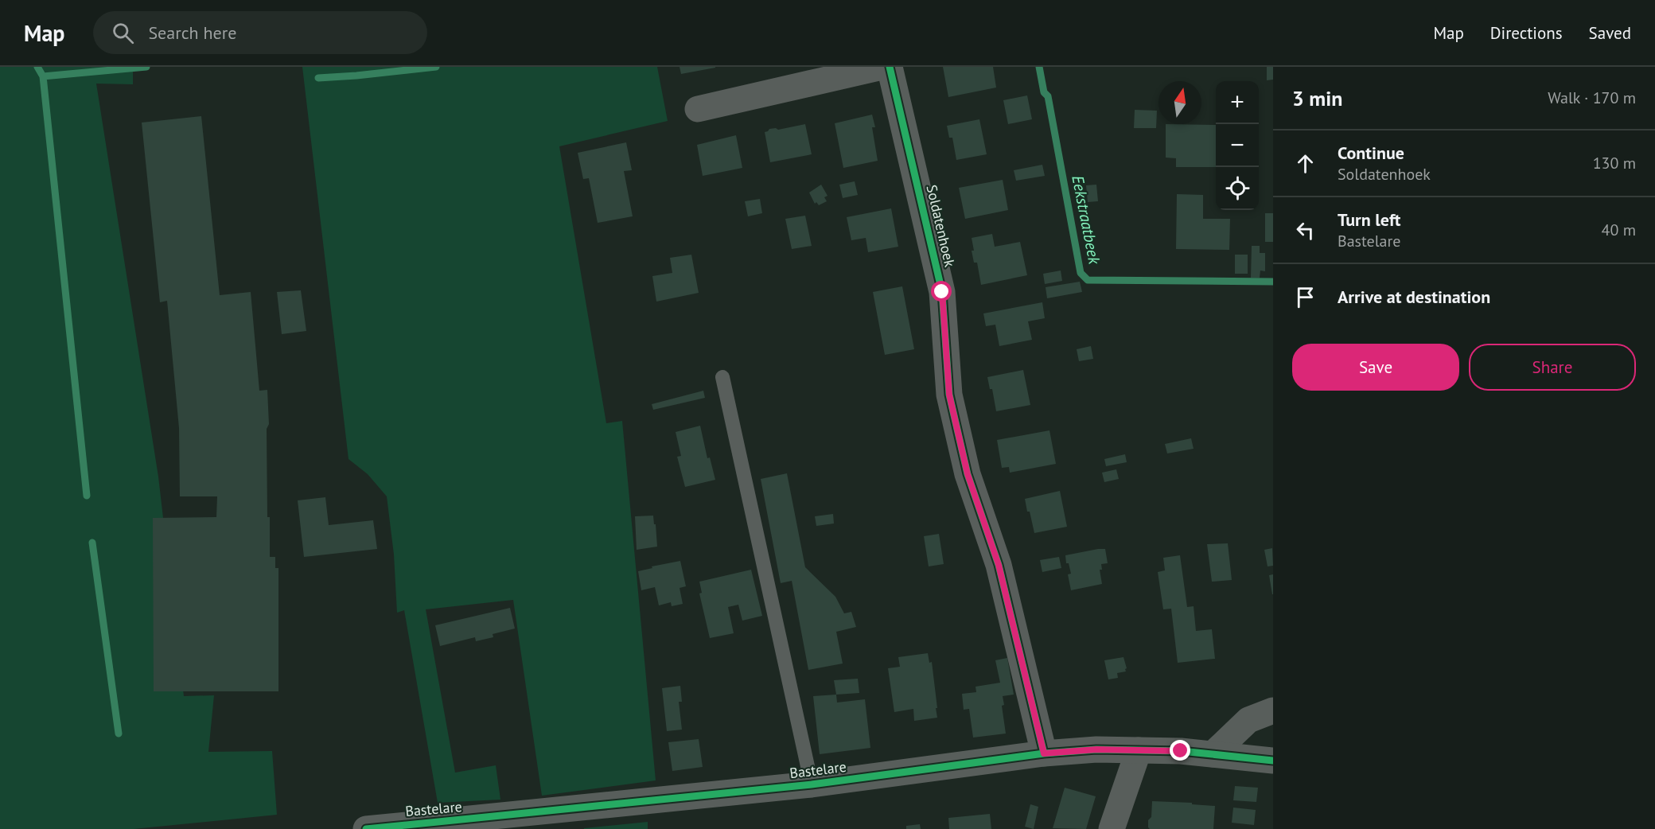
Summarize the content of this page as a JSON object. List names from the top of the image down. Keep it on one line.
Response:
{"streets":{"street":["Soldatenhoek","Bastelare"]},"crossings":[["Soldatenhoek","Bastelare"]],"water":["Eekstraatbeek"],"north":"top","page":{"header":"Map","search":"Search here","nav":["Map","Directions","Saved"],"heading":["3 min","Walk · 170 m"],"map_buttons":["+","−"],"list":[["Continue","Soldatenhoek","130 m"],["Turn left","Bastelare","40 m"],"Arrive at destination"],"buttons":["Save","Share"]}}
